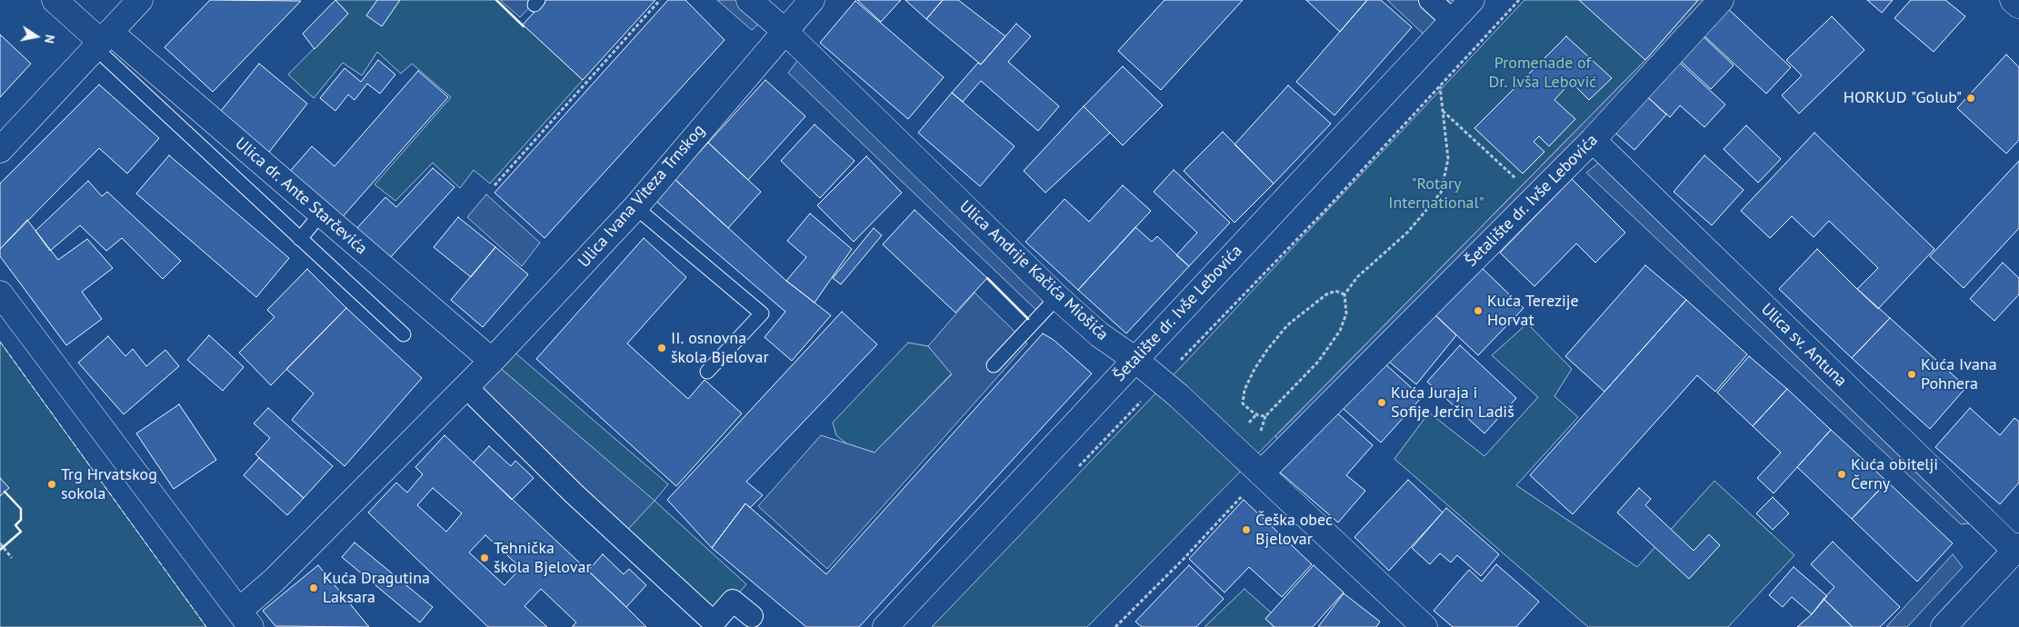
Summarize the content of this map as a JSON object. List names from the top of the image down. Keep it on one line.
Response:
{"streets":{"street":["Ulica dr. Ante Starčevića","Ulica Ivana Viteza Trnskog","Šetalište dr. Ivše Lebovića","Ulica Andrije Kačića Miošića","Ulica sv. Antuna"]},"crossings":[["Ulica dr. Ante Starčevića","Ulica Ivana Viteza Trnskog"],["Ulica Ivana Viteza Trnskog","Ulica Andrije Kačića Miošića"],["Šetalište dr. Ivše Lebovića","Ulica Andrije Kačića Miošića"],["Šetalište dr. Ivše Lebovića","Ulica sv. Antuna"]],"parks":["Promenade of Dr. Ivša Lebović","\"Rotary International\""],"places":["HORKUD \"Golub\"","Kuća Terezije Horvat","II. osnovna škola Bjelovar","Kuća Ivana Pohnera","Kuća Juraja i Sofije Jerčin Ladiš","Kuća obitelji Černy","Trg Hrvatskog sokola","Češka obec Bjelovar","Tehnička škola Bjelovar","Kuća Dragutina Laksara"],"north":"right"}
